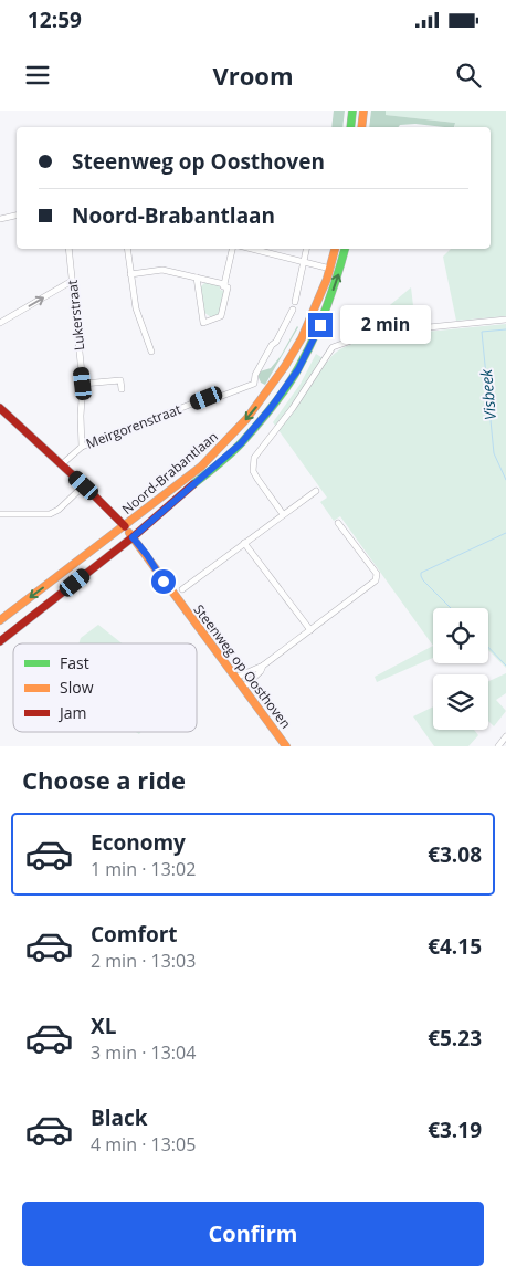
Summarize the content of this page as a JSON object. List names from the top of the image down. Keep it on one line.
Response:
{"streets":{"main road":["Noord-Brabantlaan","Steenweg op Oosthoven"],"street":["Lukerstraat","Meirgorenstraat"]},"crossings":[["Lukerstraat","Meirgorenstraat"],["Meirgorenstraat","Steenweg op Oosthoven"],["Noord-Brabantlaan","Steenweg op Oosthoven"]],"water":["Visbeek"],"legend":["Fast","Slow","Jam"],"page":{"status":"12:59","header":"Vroom","banner":["Steenweg op Oosthoven","Noord-Brabantlaan"],"bubble":"2 min","heading":"Choose a ride","list":[{"name":"Economy","note":"1 min · 13:02","value":"€3.08"},{"name":"Comfort","note":"2 min · 13:03","value":"€4.15"},{"name":"XL","note":"3 min · 13:04","value":"€5.23"},{"name":"Black","note":"4 min · 13:05","value":"€3.19"}],"buttons":"Confirm"}}
